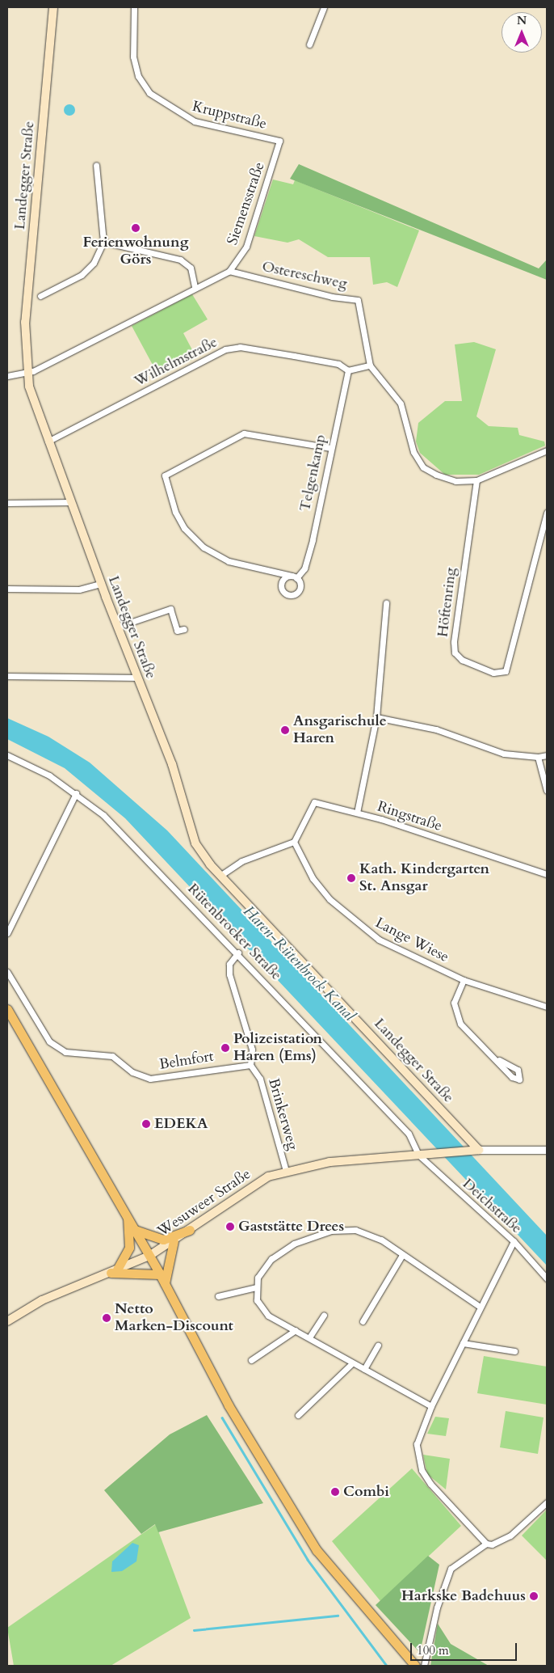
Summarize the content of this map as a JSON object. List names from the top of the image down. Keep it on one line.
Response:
{"streets":{"main road":["Landegger Straße","Wesuweer Straße"],"street":["Kruppstraße","Siemensstraße","Ostereschweg","Wilhelmstraße","Telgenkamp","Höftenring","Ringstraße","Rütenbrocker Straße","Lange Wiese","Belmfort","Brinkerweg","Deichstraße"]},"crossings":[["Kruppstraße","Siemensstraße"],["Landegger Straße","Wilhelmstraße"],["Landegger Straße","Wesuweer Straße"],["Siemensstraße","Ostereschweg"],["Ostereschweg","Höftenring"],["Wilhelmstraße","Telgenkamp"],["Rütenbrocker Straße","Wesuweer Straße"],["Rütenbrocker Straße","Deichstraße"],["Belmfort","Brinkerweg"],["Brinkerweg","Wesuweer Straße"],["Wesuweer Straße","Deichstraße"]],"water":["Haren-Rütenbrock Kanal"],"places":["Ferienwohnung Görs","Ansgarischule Haren","Kath. Kindergarten St. Ansgar","Polizeistation Haren (Ems)","EDEKA","Gaststätte Drees","Netto Marken-Discount","Combi","Harkske Badehuus"],"scale_bar":"100 m","north":"top"}
